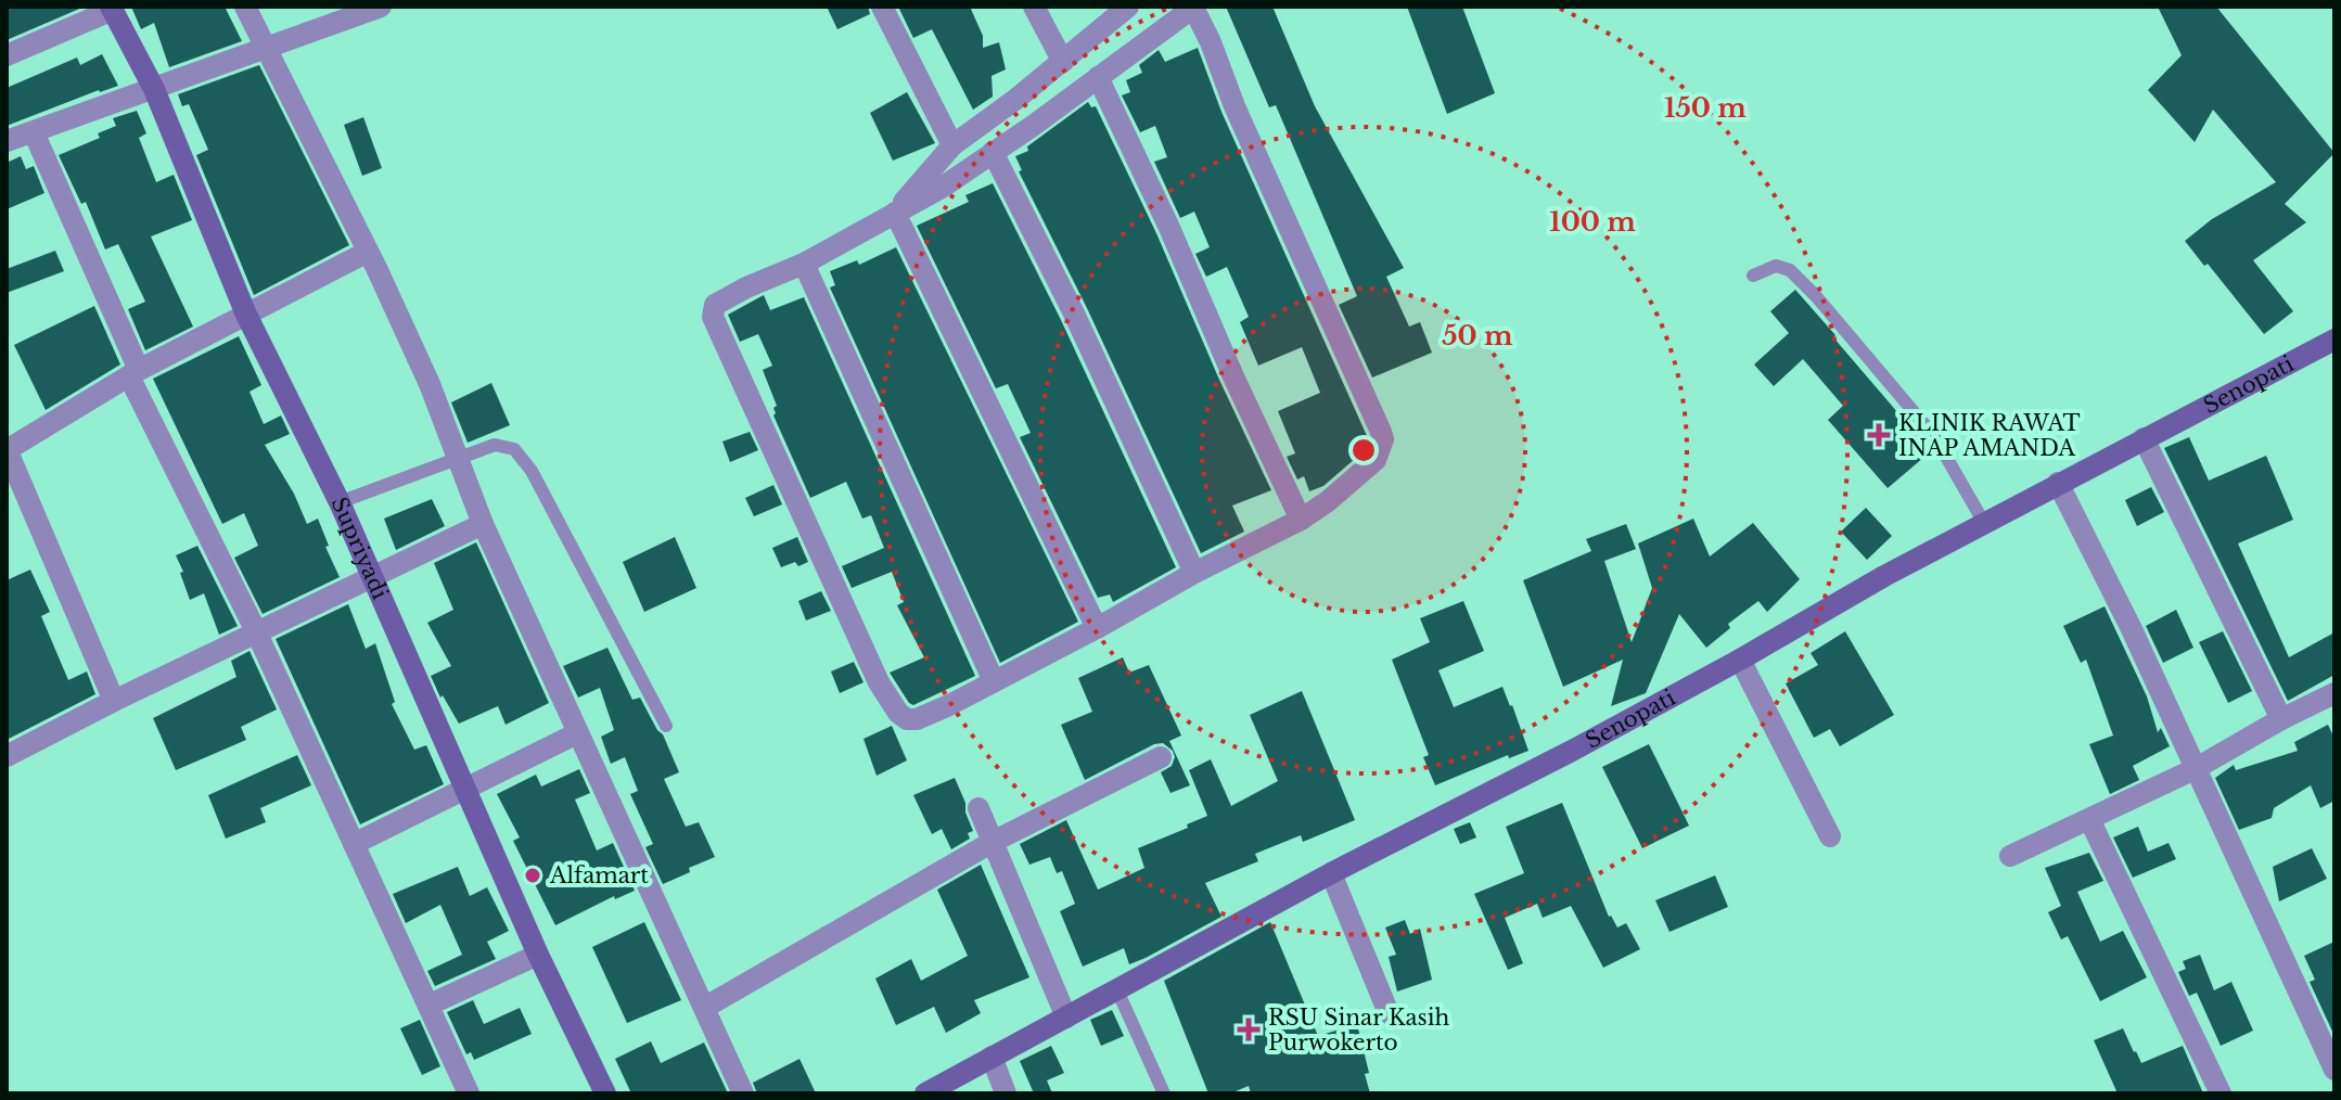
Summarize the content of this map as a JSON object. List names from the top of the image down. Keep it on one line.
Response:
{"streets":{"street":["Senopati","Supriyadi"]},"places":{"health":["KLINIK RAWAT INAP AMANDA","RSU Sinar Kasih Purwokerto"],"other":["Alfamart"]},"rings":["150 m","100 m","50 m"]}
